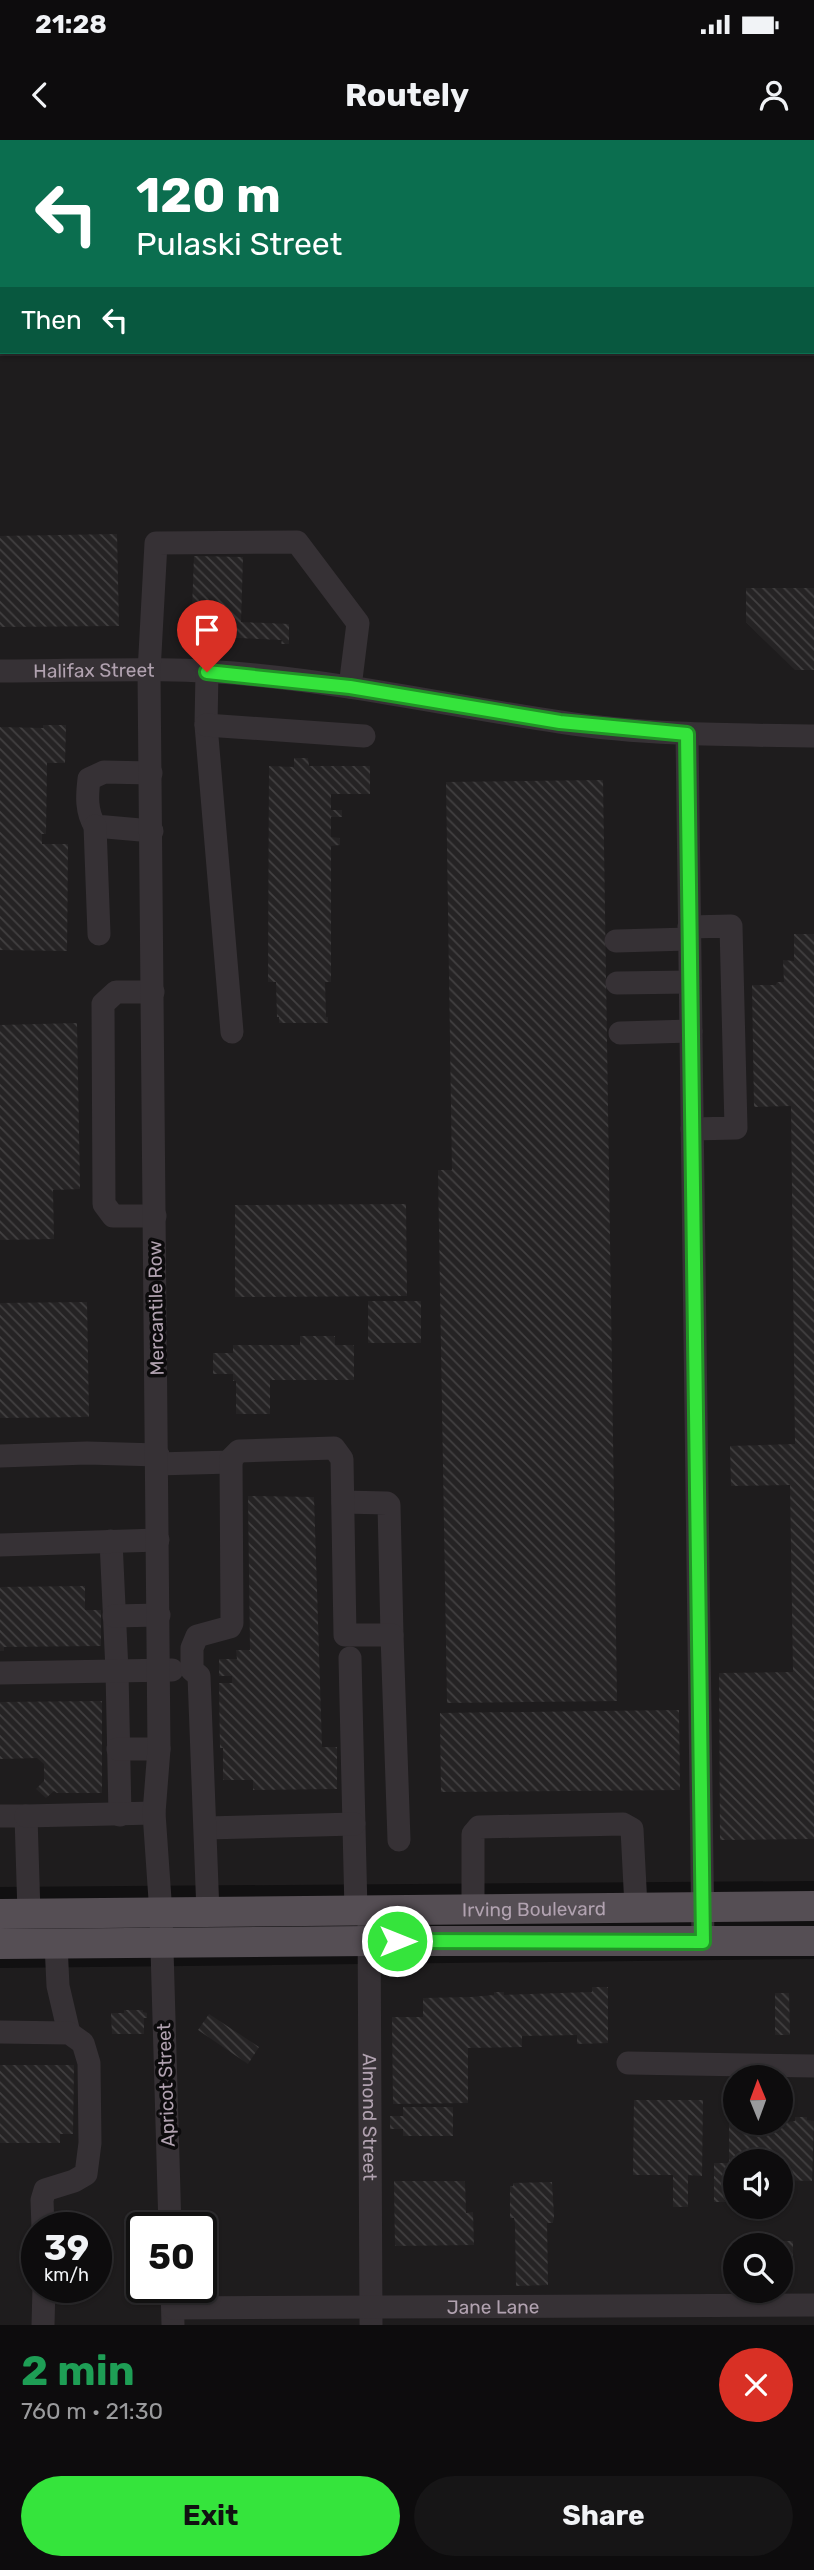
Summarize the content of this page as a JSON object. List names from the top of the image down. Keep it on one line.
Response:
{"streets":{"main road":["Irving Boulevard"],"street":["Halifax Street","Mercantile Row","Apricot Street","Almond Street","Jane Lane"]},"crossings":[["Halifax Street","Mercantile Row"],["Mercantile Row","Irving Boulevard"],["Mercantile Row","Apricot Street"],["Irving Boulevard","Apricot Street"],["Irving Boulevard","Almond Street"],["Almond Street","Jane Lane"]],"north":"top","page":{"status":"21:28","header":"Routely","turn":["120 m","Pulaski Street"],"then":"Then","speed":"39 km/h","limit":"50","heading":["2 min","760 m · 21:30"],"buttons":["Exit","Share"]}}
